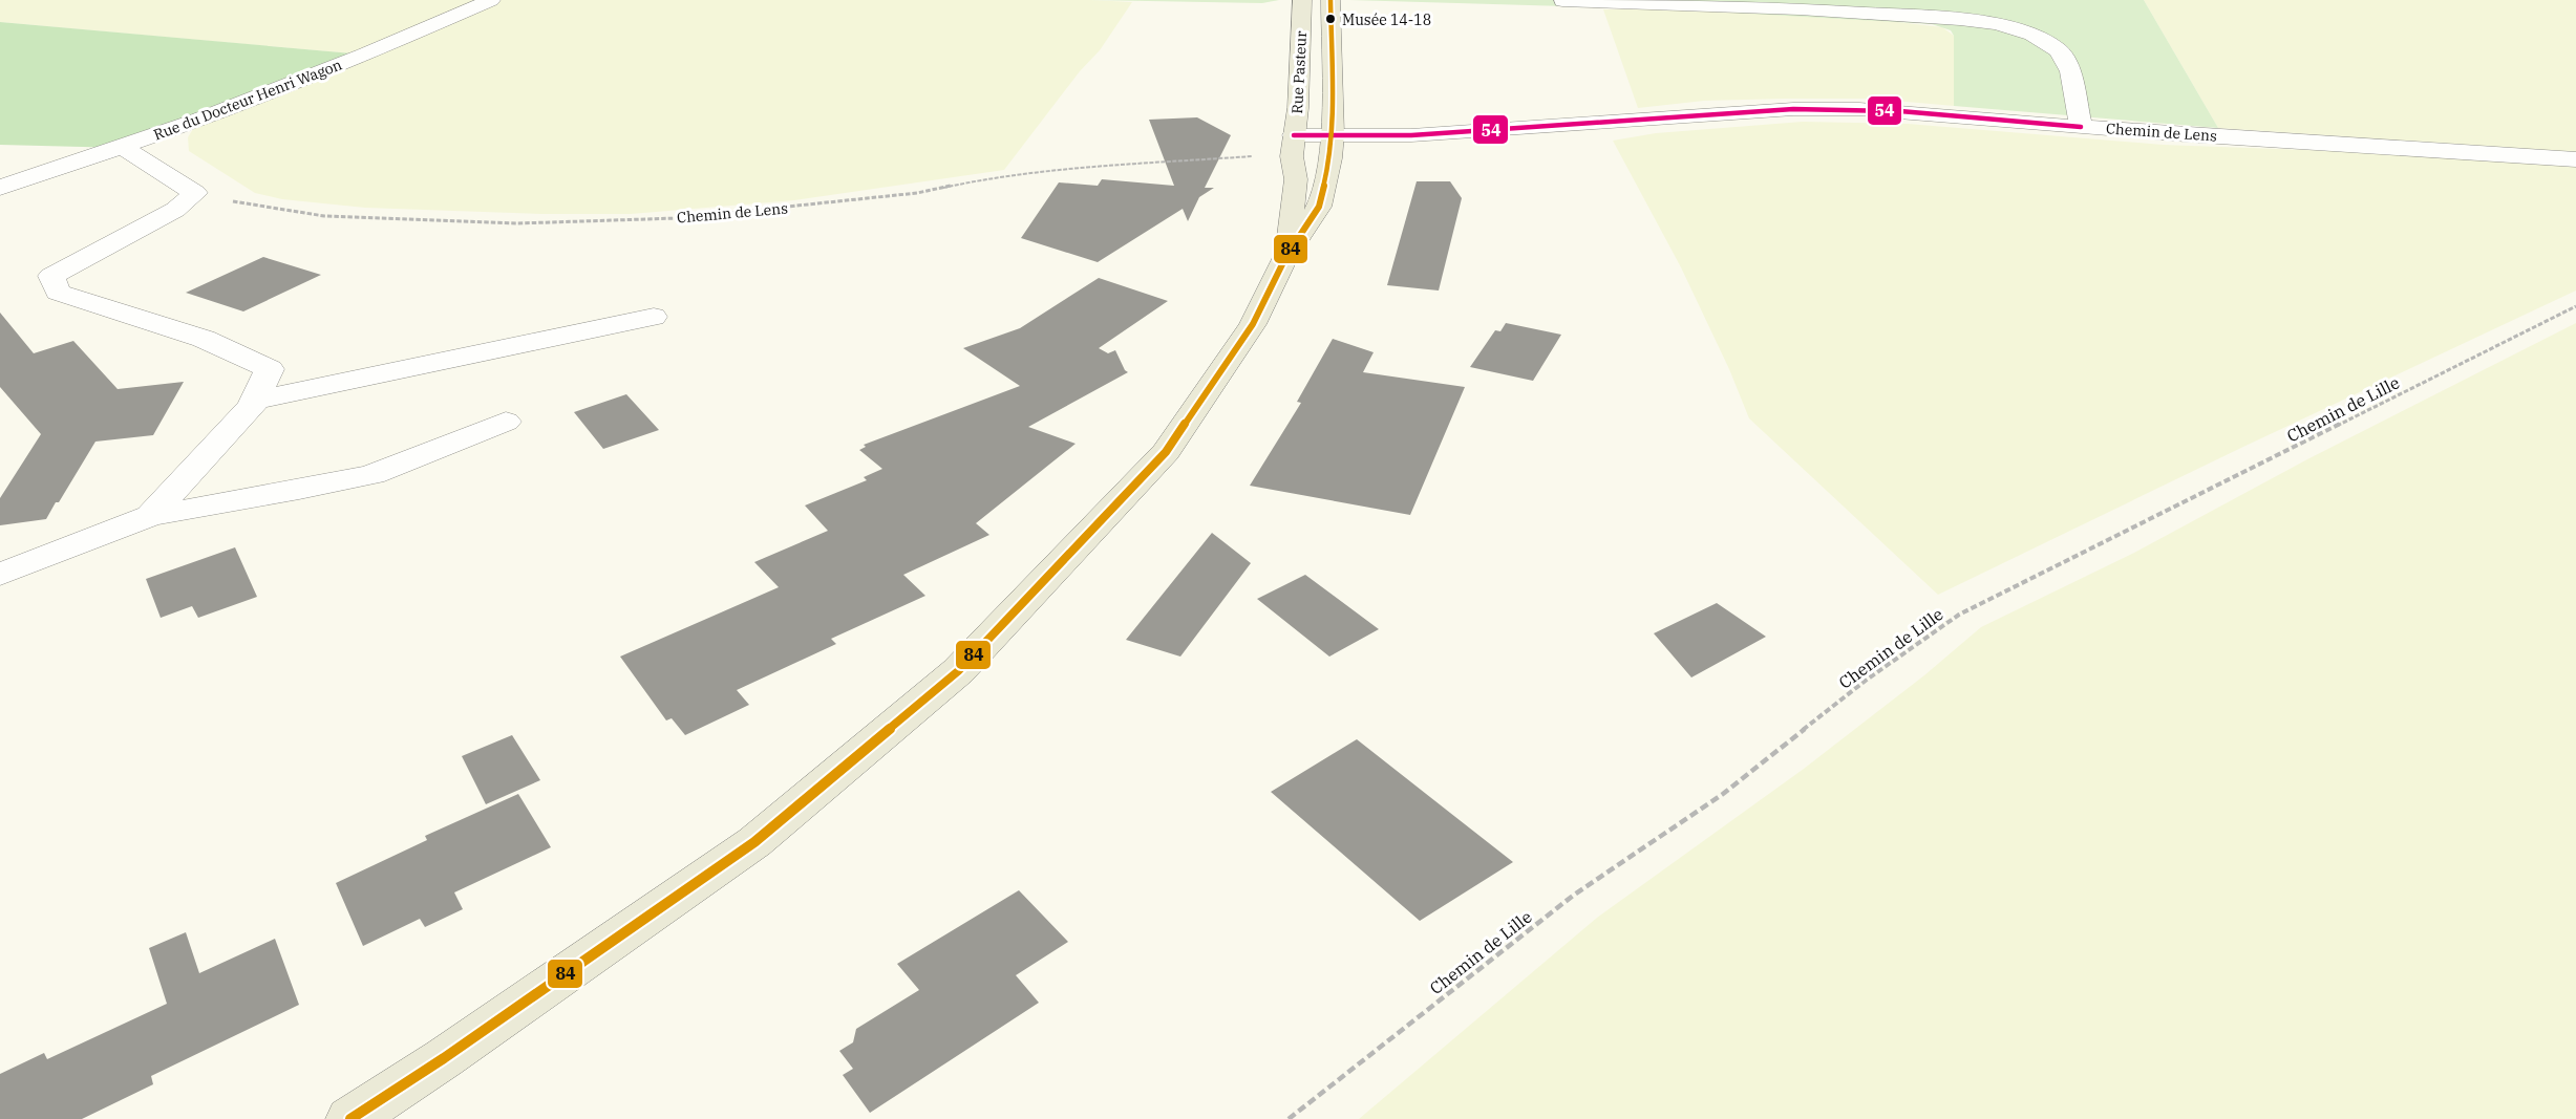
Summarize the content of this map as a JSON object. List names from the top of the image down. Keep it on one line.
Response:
{"streets":{"main road":["Rue Pasteur"],"street":["Rue du Docteur Henri Wagon","Chemin de Lens"],"path":["Chemin de Lille"]},"crossings":[["Rue Pasteur","Chemin de Lens"]],"places":["Musée 14-18"],"lines":["transit line 84","transit line 54"]}
